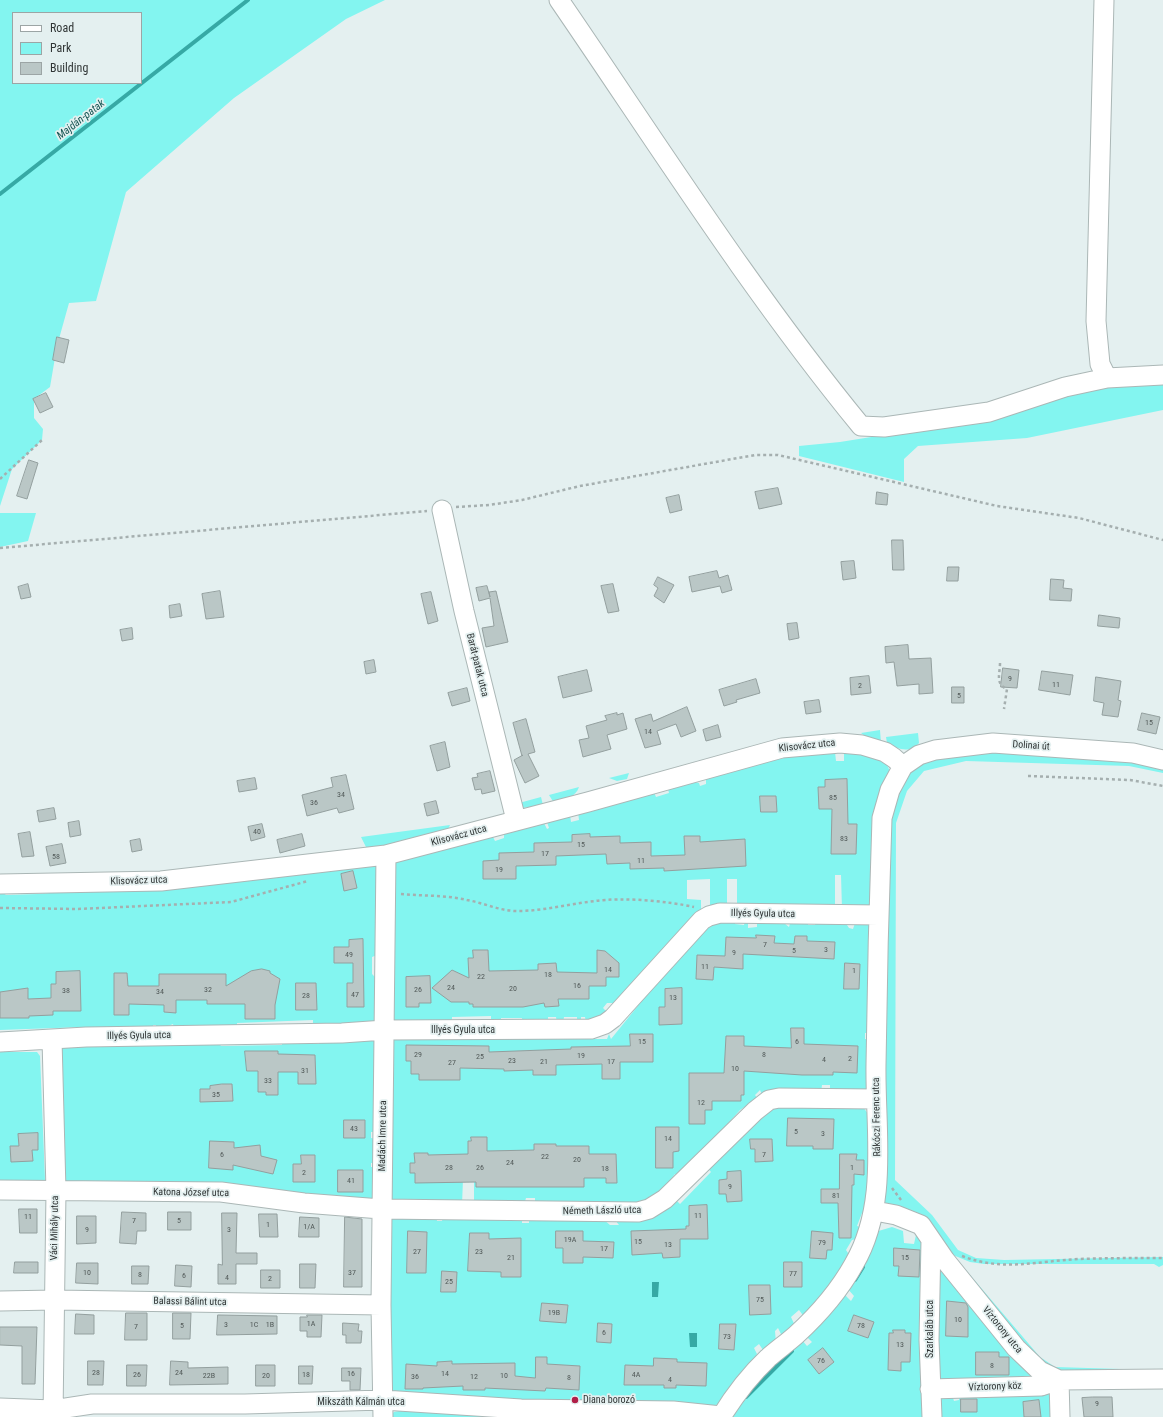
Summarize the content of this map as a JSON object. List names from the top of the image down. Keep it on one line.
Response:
{"streets":{"street":["Barát-patak utca","Klisovácz utca","Dolinai út","Illyés Gyula utca","Rákóczi Ferenc utca","Madách Imre utca","Katona József utca","Németh László utca","Váci Mihály utca","Balassi Bálint utca","Szarkaláb utca","Víztorony utca","Víztorony köz","Mikszáth Kálmán utca"]},"crossings":[["Barát-patak utca","Klisovácz utca"],["Klisovácz utca","Dolinai út"],["Klisovácz utca","Rákóczi Ferenc utca"],["Klisovácz utca","Madách Imre utca"],["Dolinai út","Rákóczi Ferenc utca"],["Illyés Gyula utca","Rákóczi Ferenc utca"],["Illyés Gyula utca","Madách Imre utca"],["Illyés Gyula utca","Váci Mihály utca"],["Rákóczi Ferenc utca","Németh László utca"],["Rákóczi Ferenc utca","Víztorony utca"],["Rákóczi Ferenc utca","Mikszáth Kálmán utca"],["Madách Imre utca","Katona József utca"],["Madách Imre utca","Németh László utca"],["Madách Imre utca","Balassi Bálint utca"],["Madách Imre utca","Mikszáth Kálmán utca"],["Katona József utca","Németh László utca"],["Katona József utca","Váci Mihály utca"],["Váci Mihály utca","Balassi Bálint utca"],["Váci Mihály utca","Mikszáth Kálmán utca"],["Szarkaláb utca","Víztorony utca"],["Szarkaláb utca","Víztorony köz"],["Víztorony utca","Víztorony köz"]],"water":["Majdán-patak"],"places":["Diana borozó"],"house_numbers":["9","11","2","5","15","14","34","85","36","40","83","15","17","58","11","19","7","3","5","9","49","11","14","1","18","22","16","24","20","32","26","38","34","47","28","13","15","6","29","8","19","25","2","4","23","21","17","27","10","31","33","35","12","43","5","3","14","6","7","22","20","24","28","26","1","18","2","41","9","81","11","11","7","5","1","1/A","9","3","19A","15","79","13","17","27","23","21","15","10","37","77","8","6","4","2","25","75","19B","10","1A","3","1C","1B","5","78","7","6","73","13","76","8","28","24","16","14","26","18","4A","22B","20","10","36","12","8","4","9"],"legend":["Road","Park","Building"]}
